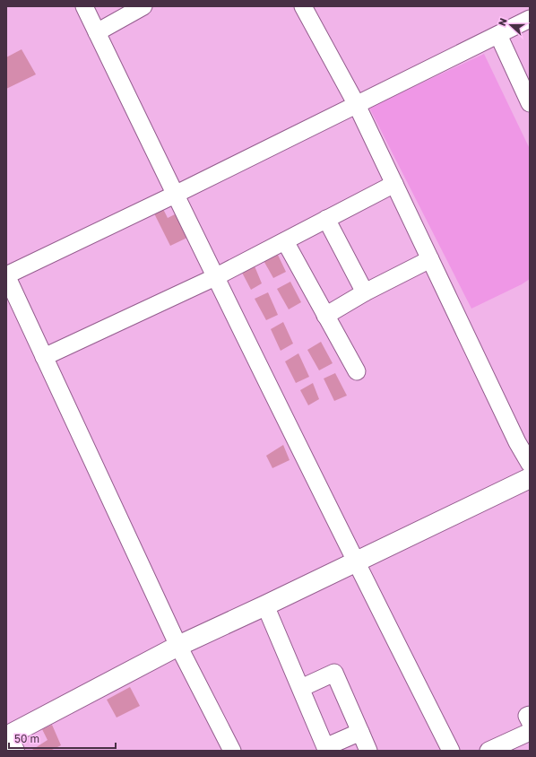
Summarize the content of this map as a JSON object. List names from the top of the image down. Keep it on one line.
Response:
{"scale_bar":"50 m","north":"left"}
